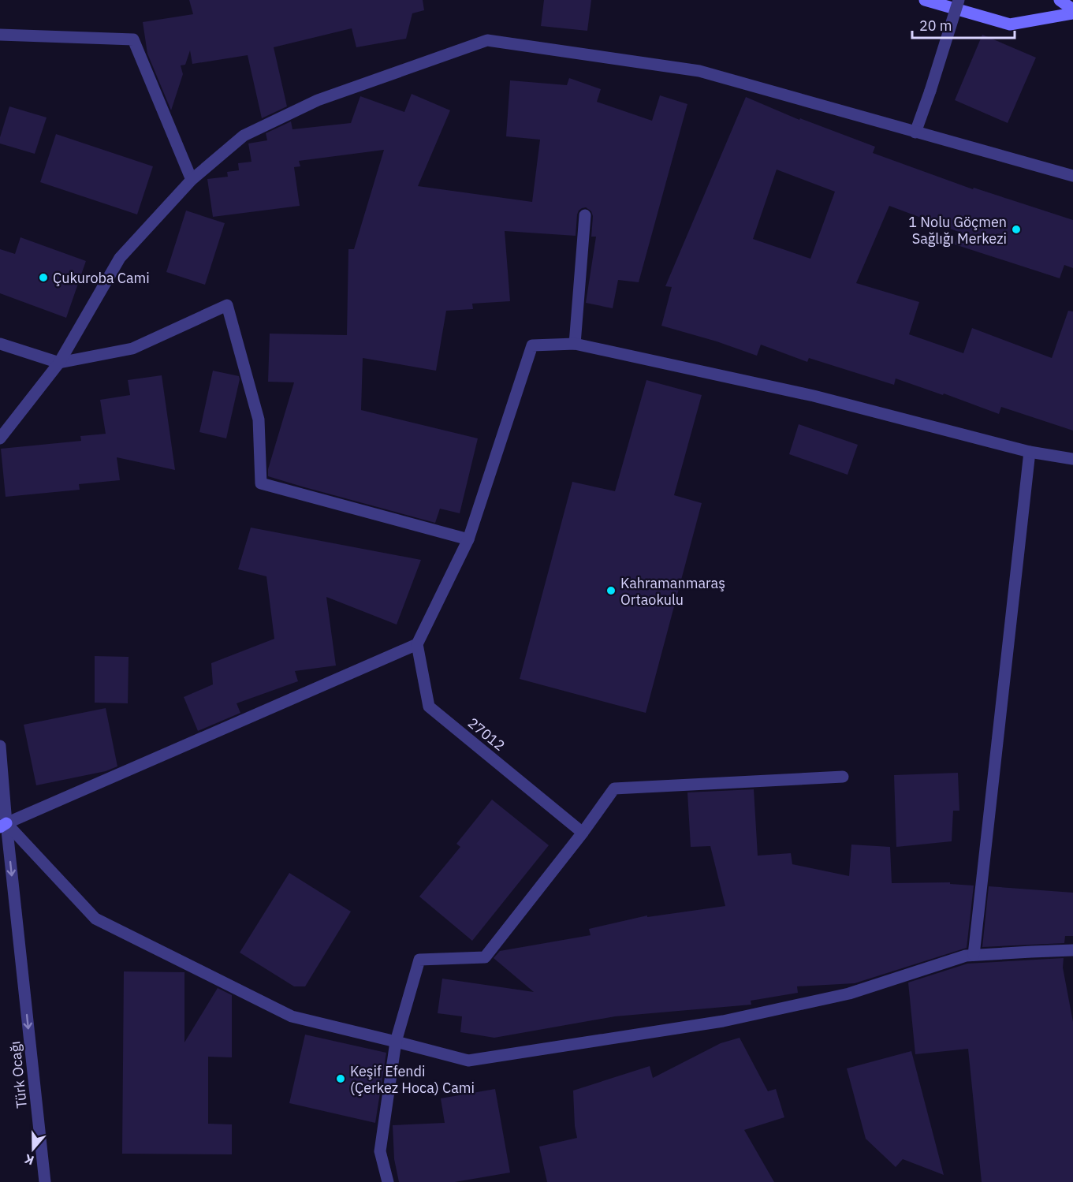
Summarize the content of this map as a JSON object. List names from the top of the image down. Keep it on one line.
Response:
{"streets":{"street":["27012","Türk Ocağı"]},"one_way":["Türk Ocağı"],"places":["1 Nolu Göçmen Sağlığı Merkezi","Çukuroba Cami","Kahramanmaraş Ortaokulu","Keşif Efendi (Çerkez Hoca) Cami"],"scale_bar":"20 m","north":"bottom"}
